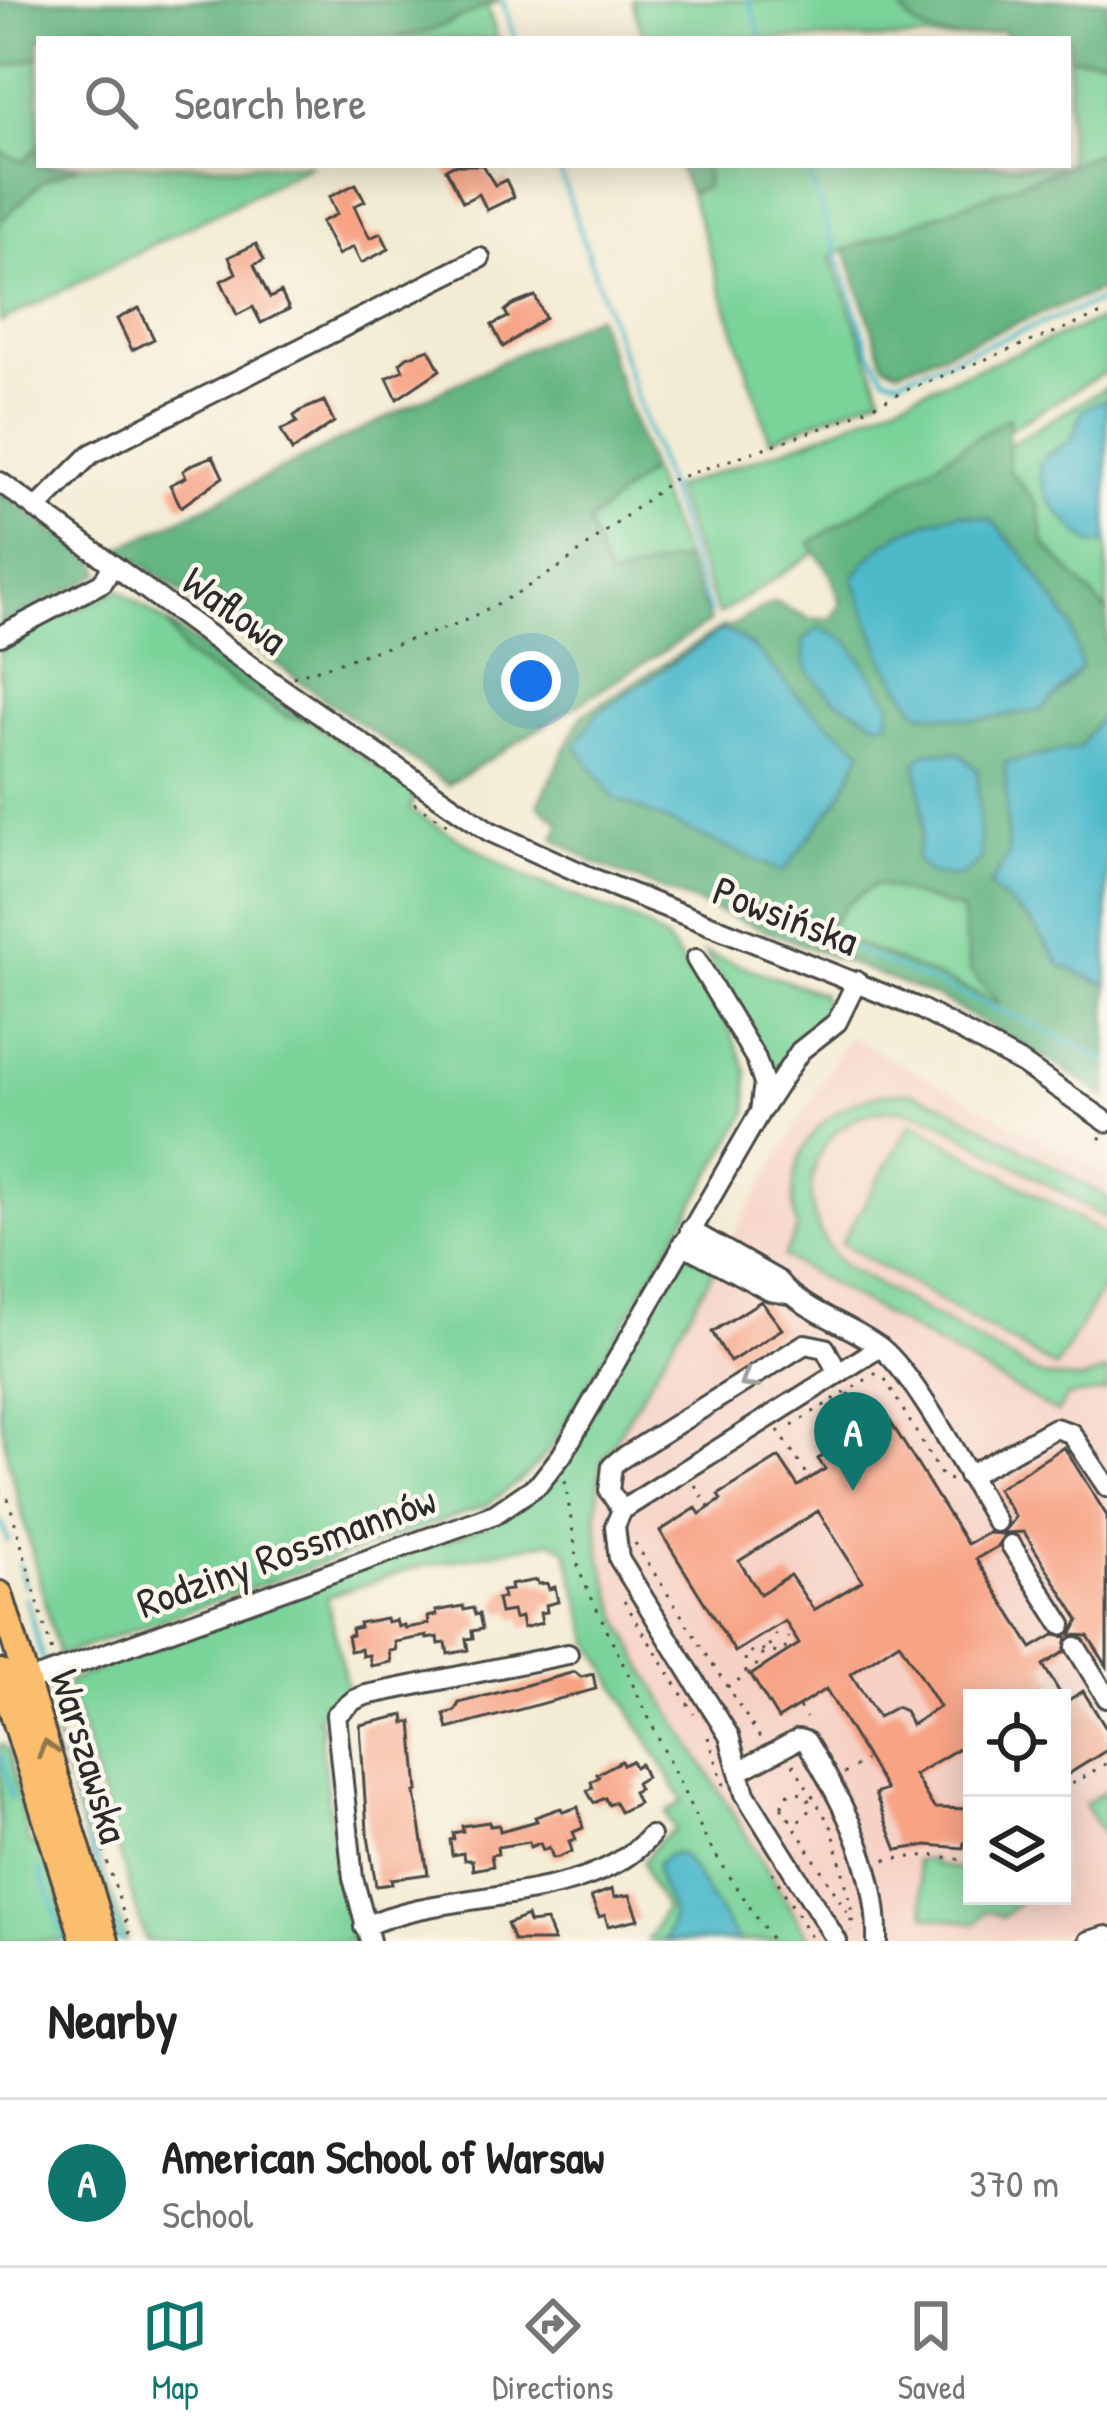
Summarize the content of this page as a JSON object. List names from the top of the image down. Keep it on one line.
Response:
{"streets":{"main road":["Warszawska"],"street":["Waflowa","Powsińska","Rodziny Rossmannów"]},"crossings":[["Waflowa","Powsińska"],["Powsińska","Rodziny Rossmannów"],["Rodziny Rossmannów","Warszawska"]],"page":{"search":"Search here","pins":"A","heading":"Nearby","list":[{"mark":"A","name":"American School of Warsaw","note":"School","value":"370 m"}],"nav":["Map","Directions","Saved"]}}
